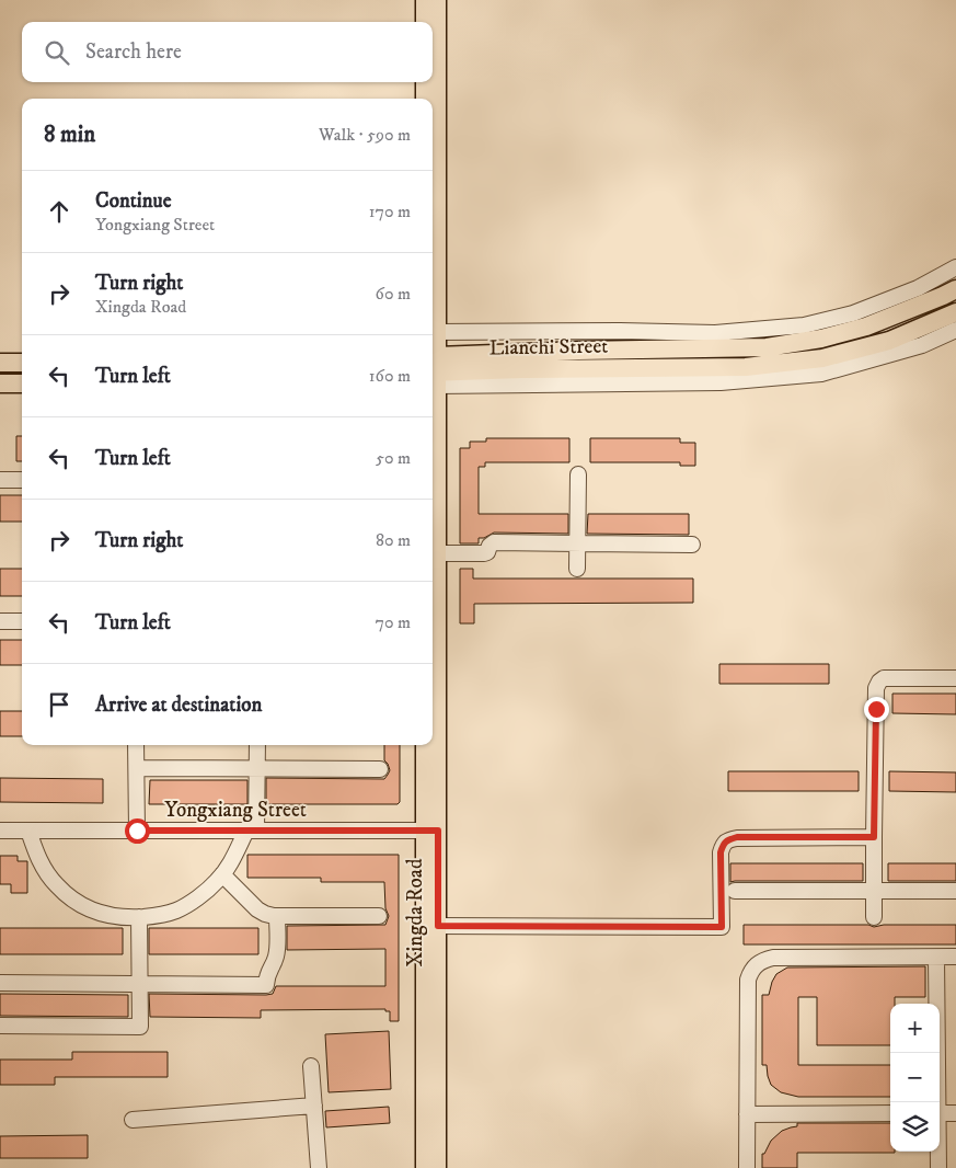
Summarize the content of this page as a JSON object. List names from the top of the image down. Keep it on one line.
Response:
{"streets":{"main road":["Lianchi Street","Xingda Road"],"street":["Yongxiang Street"]},"crossings":[["Lianchi Street","Xingda Road"],["Yongxiang Street","Xingda Road"]],"page":{"search":"Search here","heading":["8 min","Walk · 590 m"],"list":[["Continue","Yongxiang Street","170 m"],["Turn right","Xingda Road","60 m"],["Turn left","160 m"],["Turn left","50 m"],["Turn right","80 m"],["Turn left","70 m"],"Arrive at destination"],"map_buttons":["+","−"]}}
